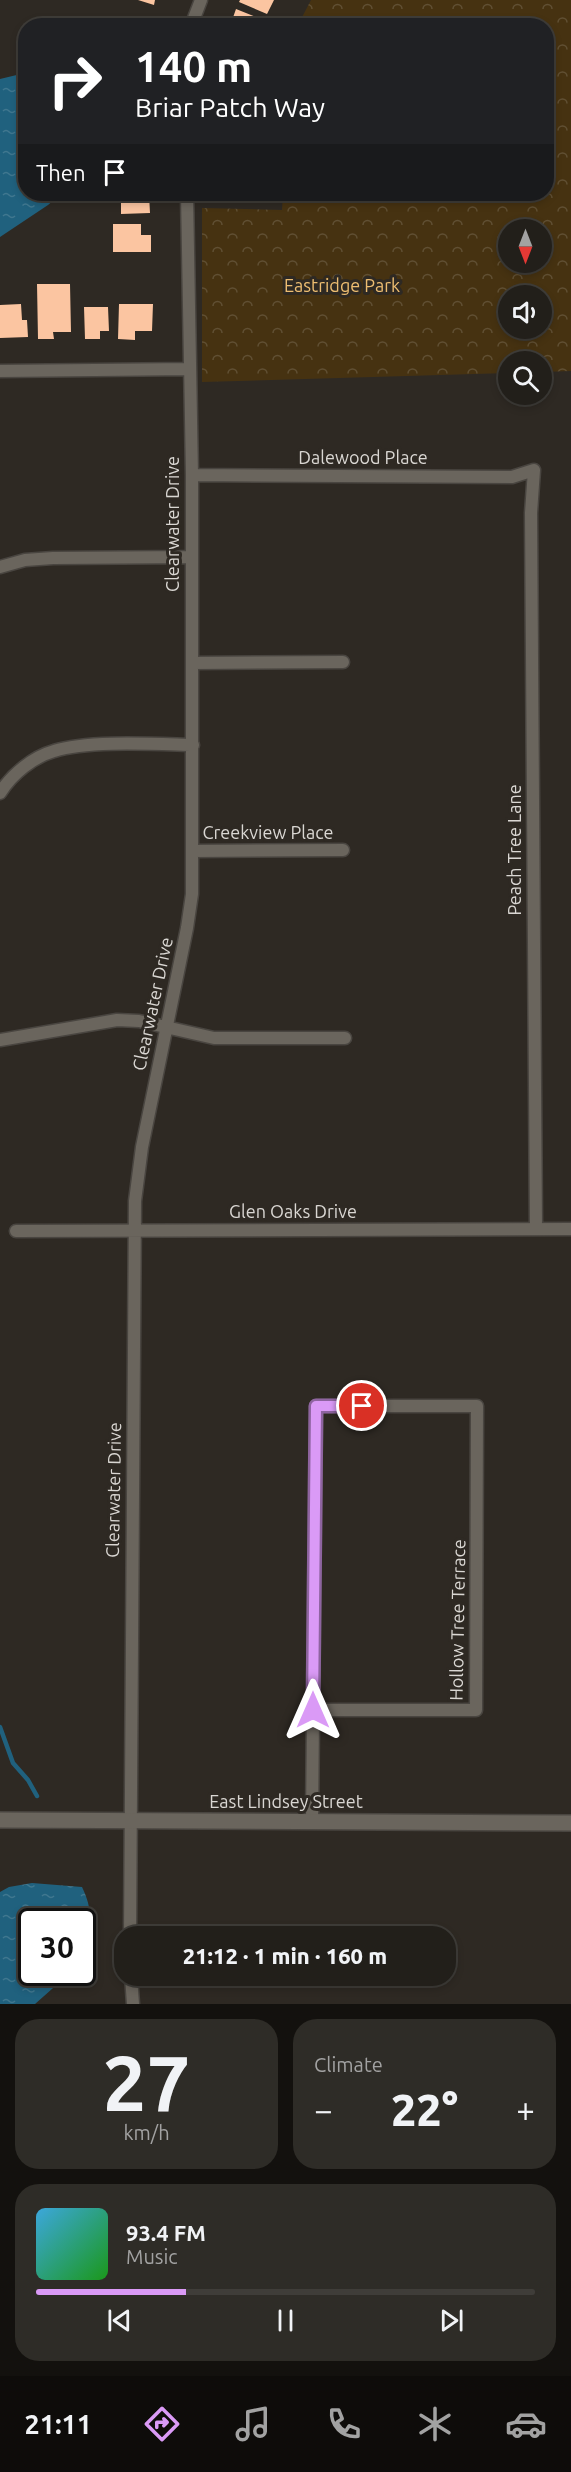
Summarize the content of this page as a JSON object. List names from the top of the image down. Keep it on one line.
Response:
{"streets":{"street":["Dalewood Place","Clearwater Drive","Creekview Place","Peach Tree Lane","Glen Oaks Drive","Hollow Tree Terrace","East Lindsey Street"]},"crossings":[["Dalewood Place","Clearwater Drive"],["Dalewood Place","Peach Tree Lane"],["Clearwater Drive","Creekview Place"],["Clearwater Drive","Glen Oaks Drive"],["Clearwater Drive","East Lindsey Street"],["Peach Tree Lane","Glen Oaks Drive"]],"parks":["Eastridge Park"],"north":"bottom","page":{"turn":["140 m","Briar Patch Way"],"then":"Then","limit":"30","trip":"21:12 · 1 min · 160 m","tile":[["27","km/h"],"Climate"],"heat":["−","22°","+"],"song":["93.4 FM","Music"],"tabs":"21:11"}}
